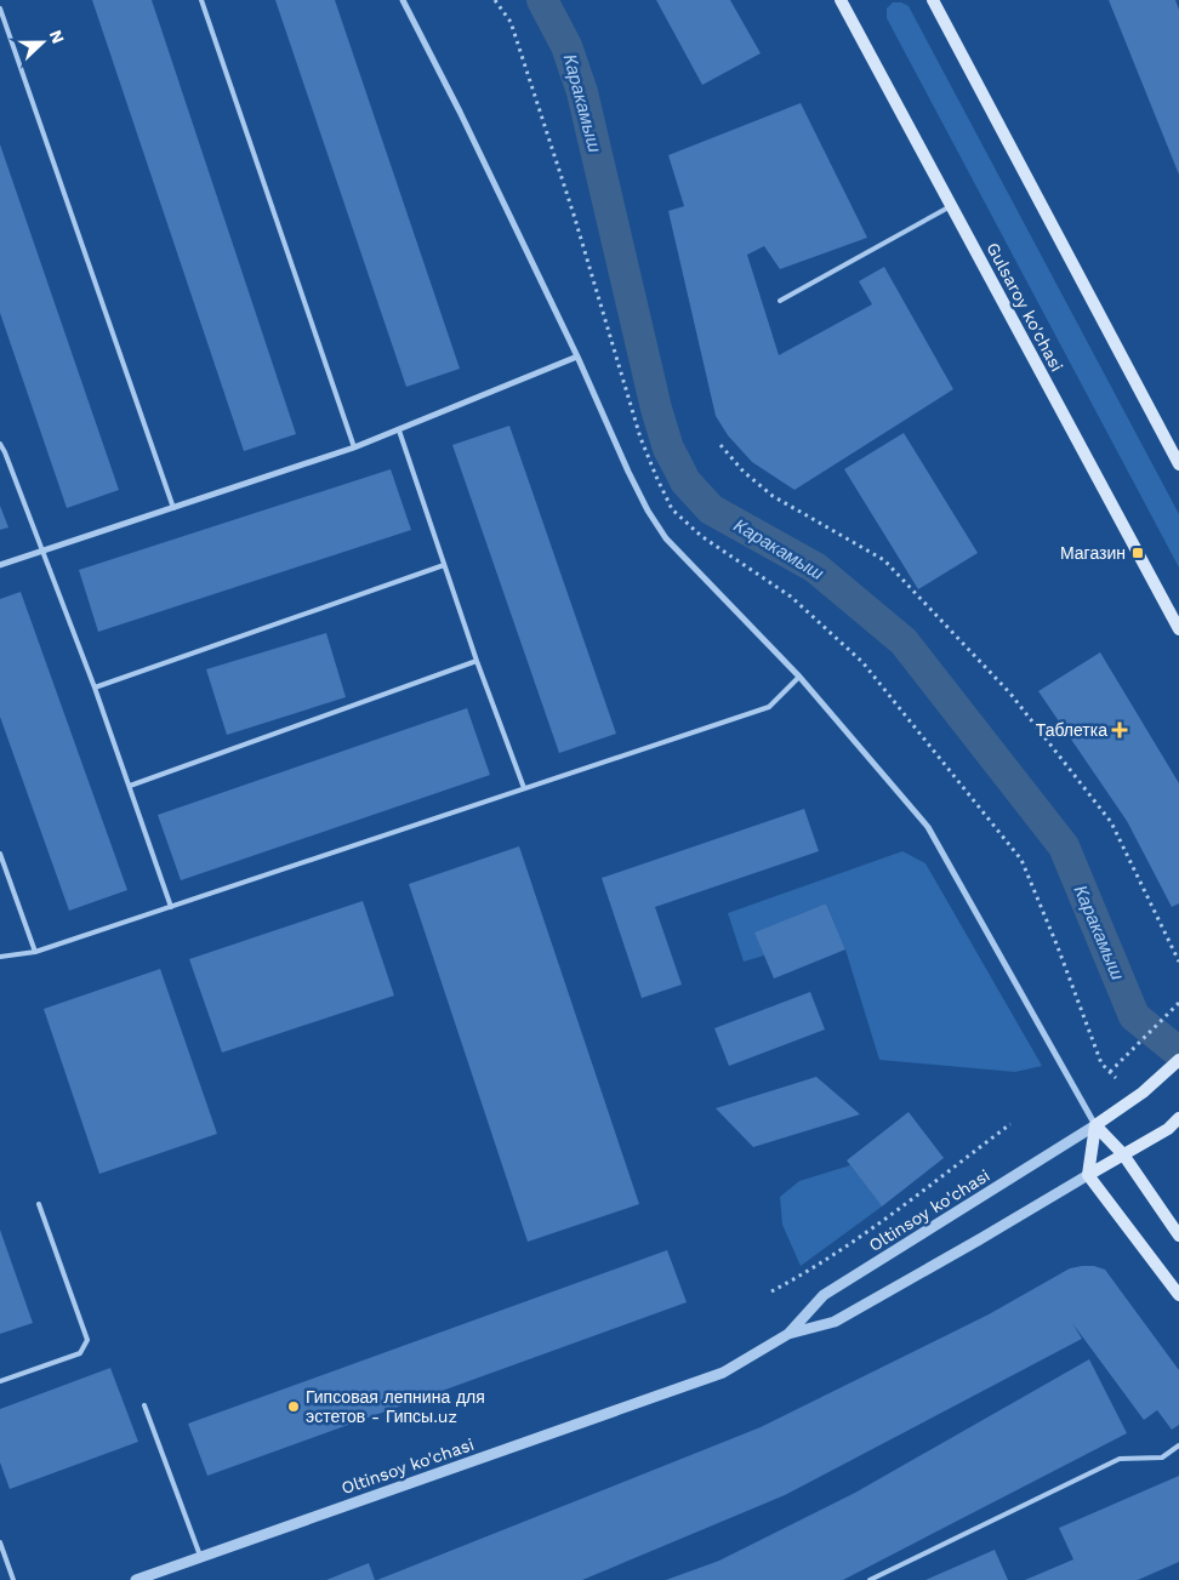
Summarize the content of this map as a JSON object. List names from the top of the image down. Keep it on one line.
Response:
{"streets":{"main road":["Gulsaroy ko'chasi"],"street":["Oltinsoy ko'chasi"]},"water":["Каракамыш"],"places":{"transit":["Магазин"],"health":["Таблетка"],"other":["Гипсовая лепнина для эстетов - Гипсы.uz"]},"north":"right"}
